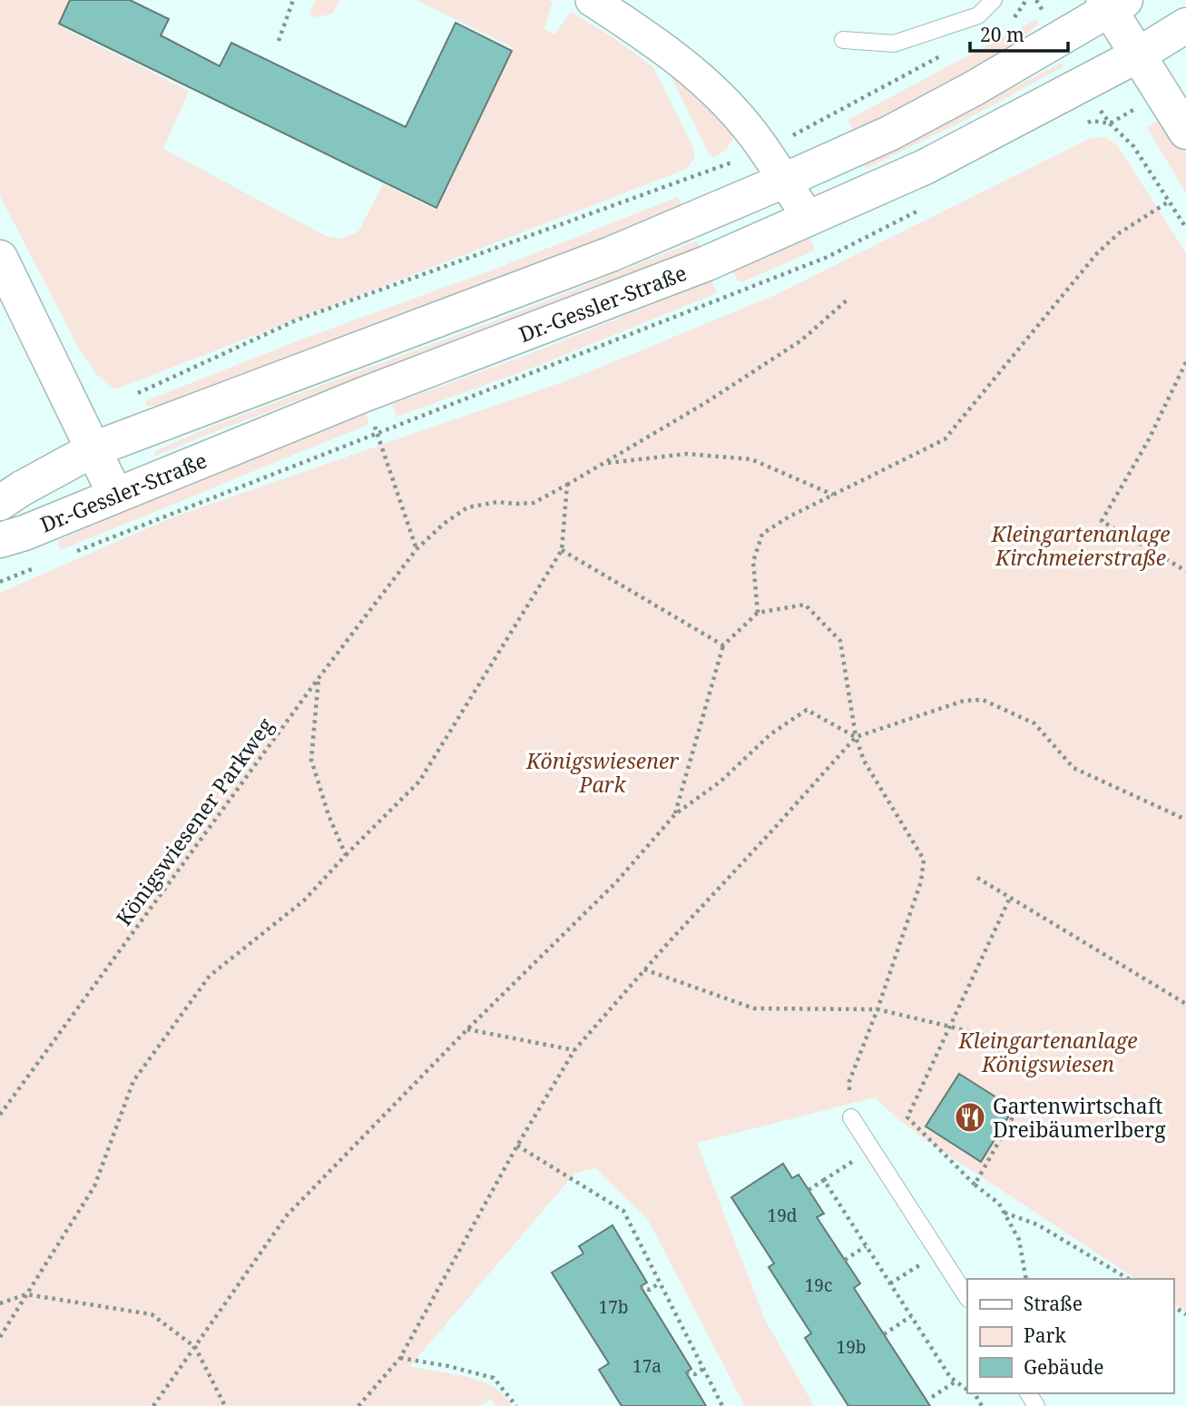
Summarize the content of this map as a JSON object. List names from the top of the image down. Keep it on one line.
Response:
{"streets":{"main road":["Dr.-Gessler-Straße"],"path":["Königswiesener Parkweg"]},"parks":["Kleingartenanlage Kirchmeierstraße","Königswiesener Park","Kleingartenanlage Königswiesen"],"places":{"restaurant":["Gartenwirtschaft Dreibäumerlberg"]},"house_numbers":["19d","19c","17b","19b","17a"],"legend":["Straße","Park","Gebäude"],"scale_bar":"20 m"}
